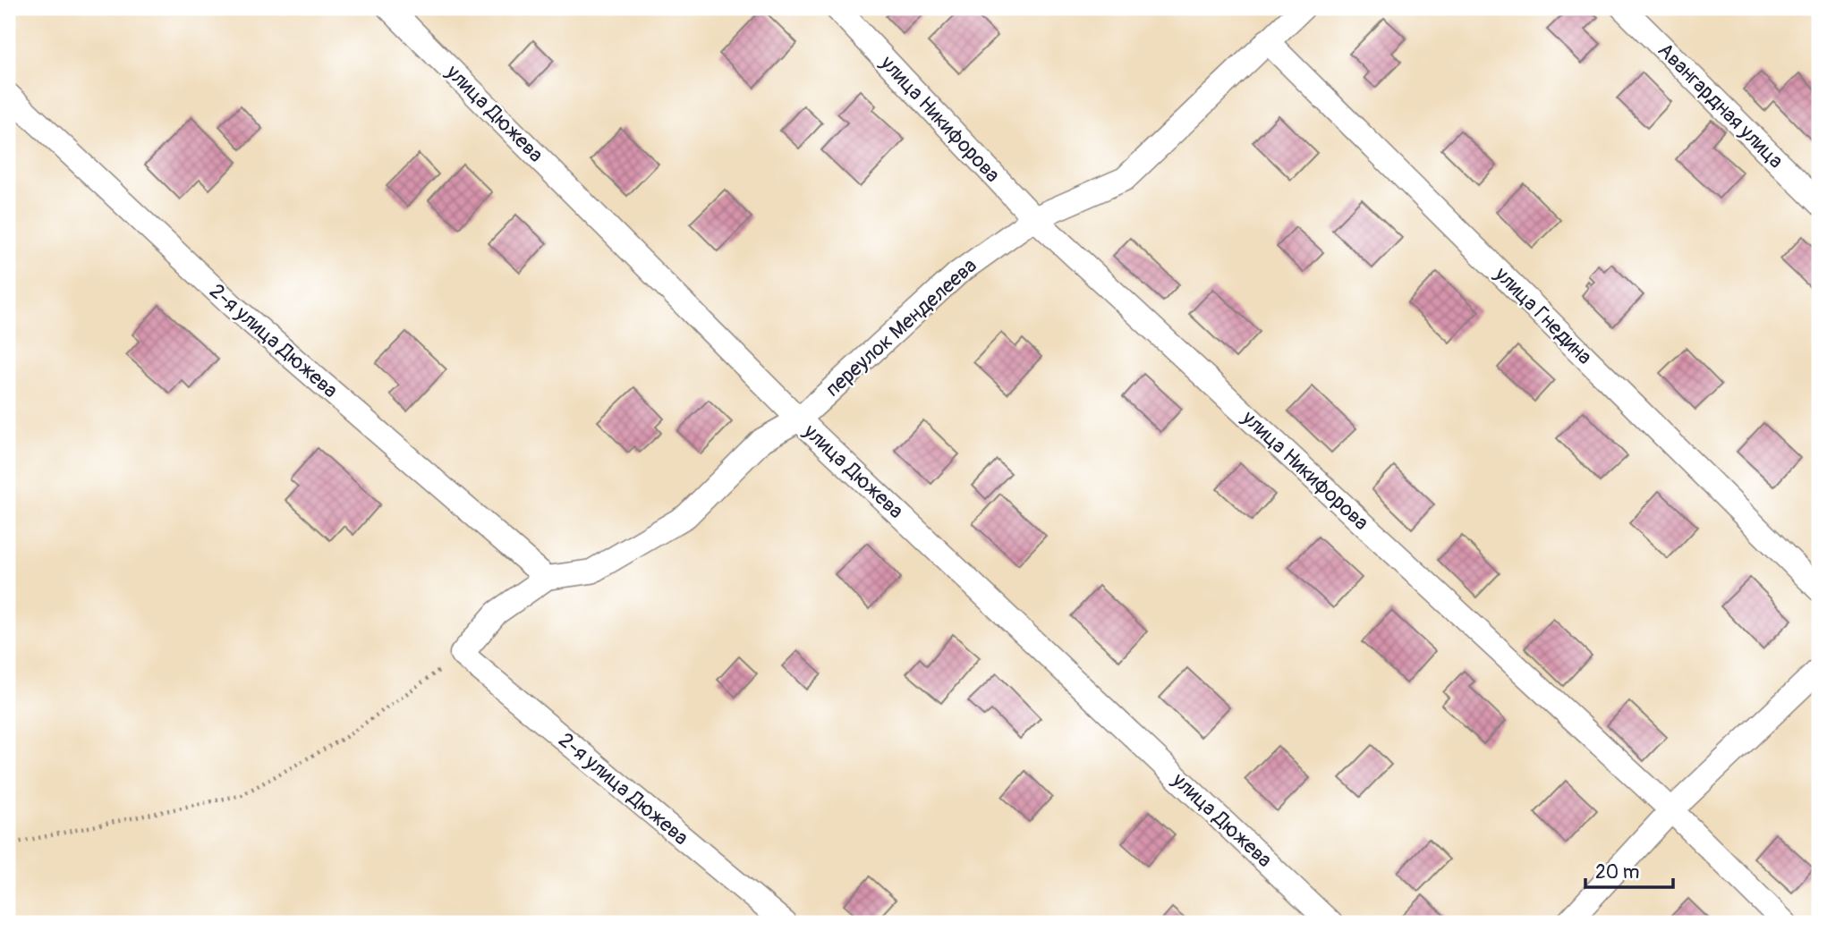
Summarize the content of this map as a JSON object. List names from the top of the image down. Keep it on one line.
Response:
{"streets":{"street":["Авангардная улица","улица Дюжева","улица Никифорова","улица Гнедина","переулок Менделеева","2-я улица Дюжева"]},"crossings":[["улица Дюжева","переулок Менделеева"],["улица Никифорова","переулок Менделеева"],["улица Гнедина","переулок Менделеева"],["переулок Менделеева","2-я улица Дюжева"]],"scale_bar":"20 m"}
